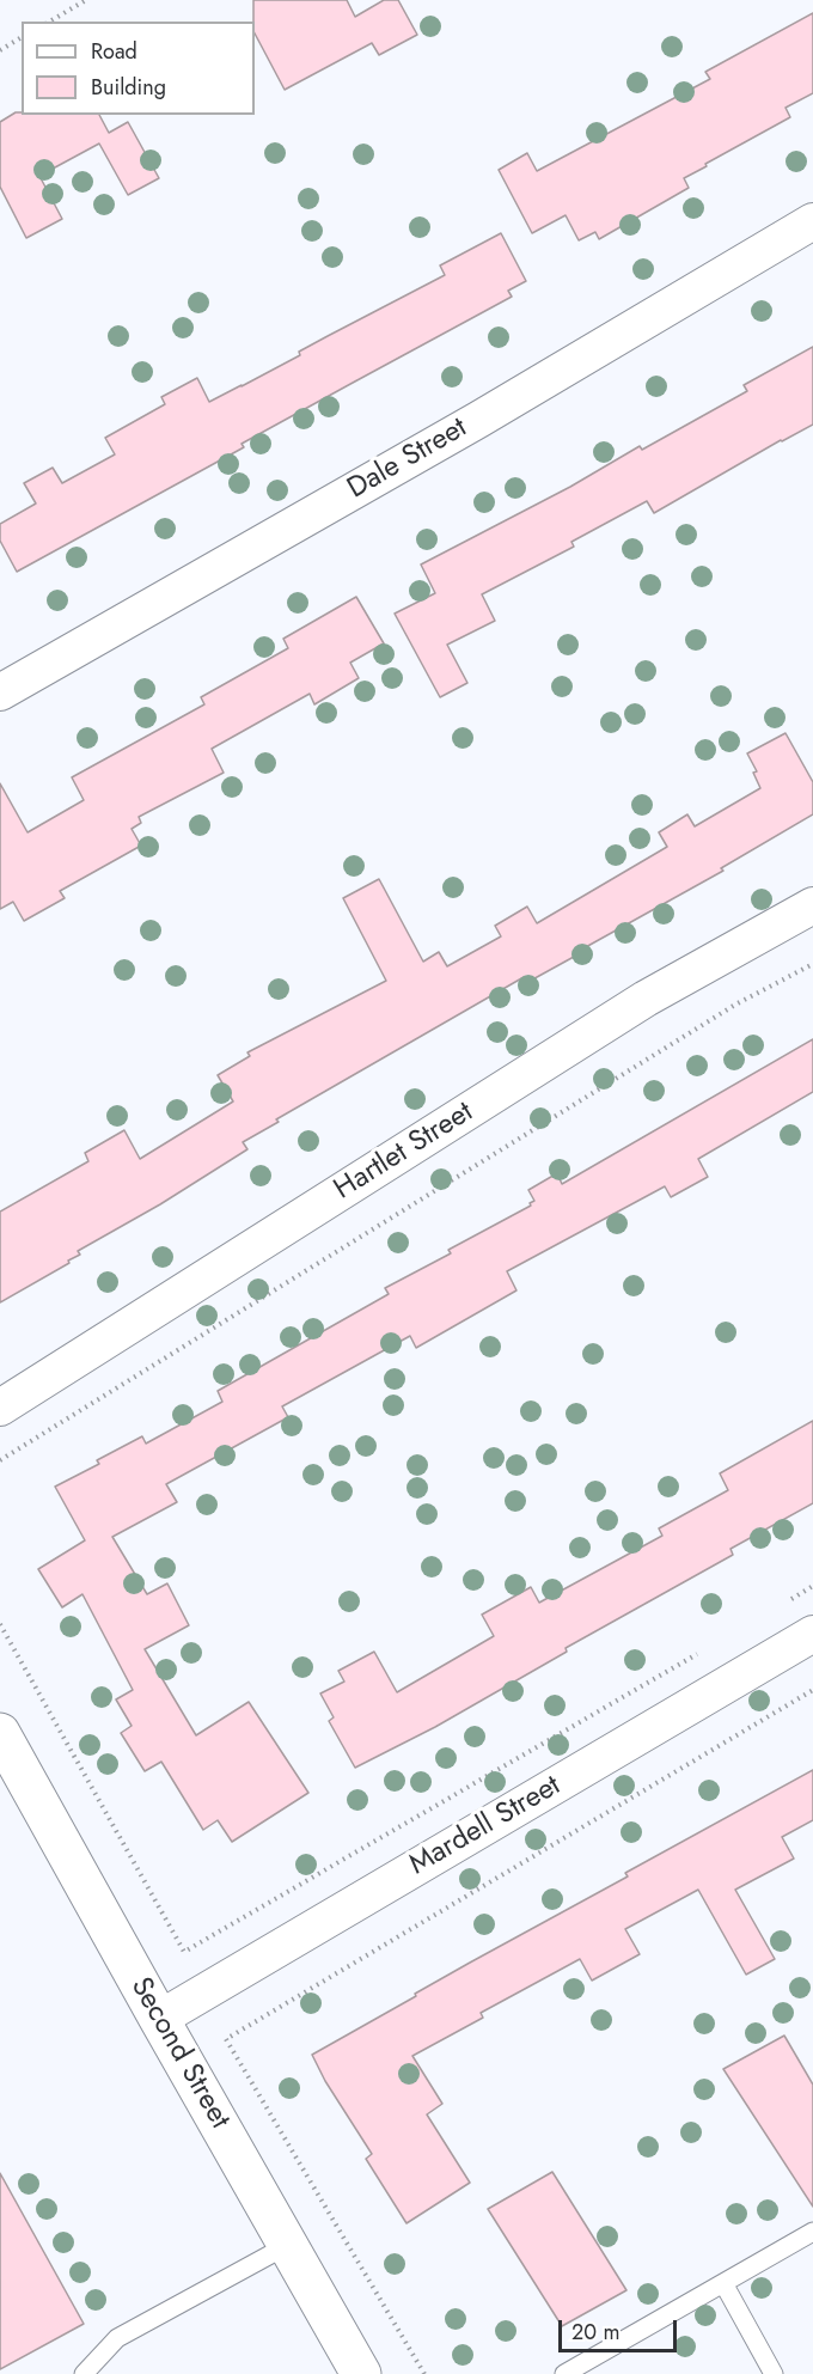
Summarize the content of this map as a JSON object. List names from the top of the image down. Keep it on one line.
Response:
{"streets":{"street":["Dale Street","Hartlet Street","Mardell Street","Second Street"]},"crossings":[["Mardell Street","Second Street"]],"legend":["Road","Building"],"scale_bar":"20 m"}
